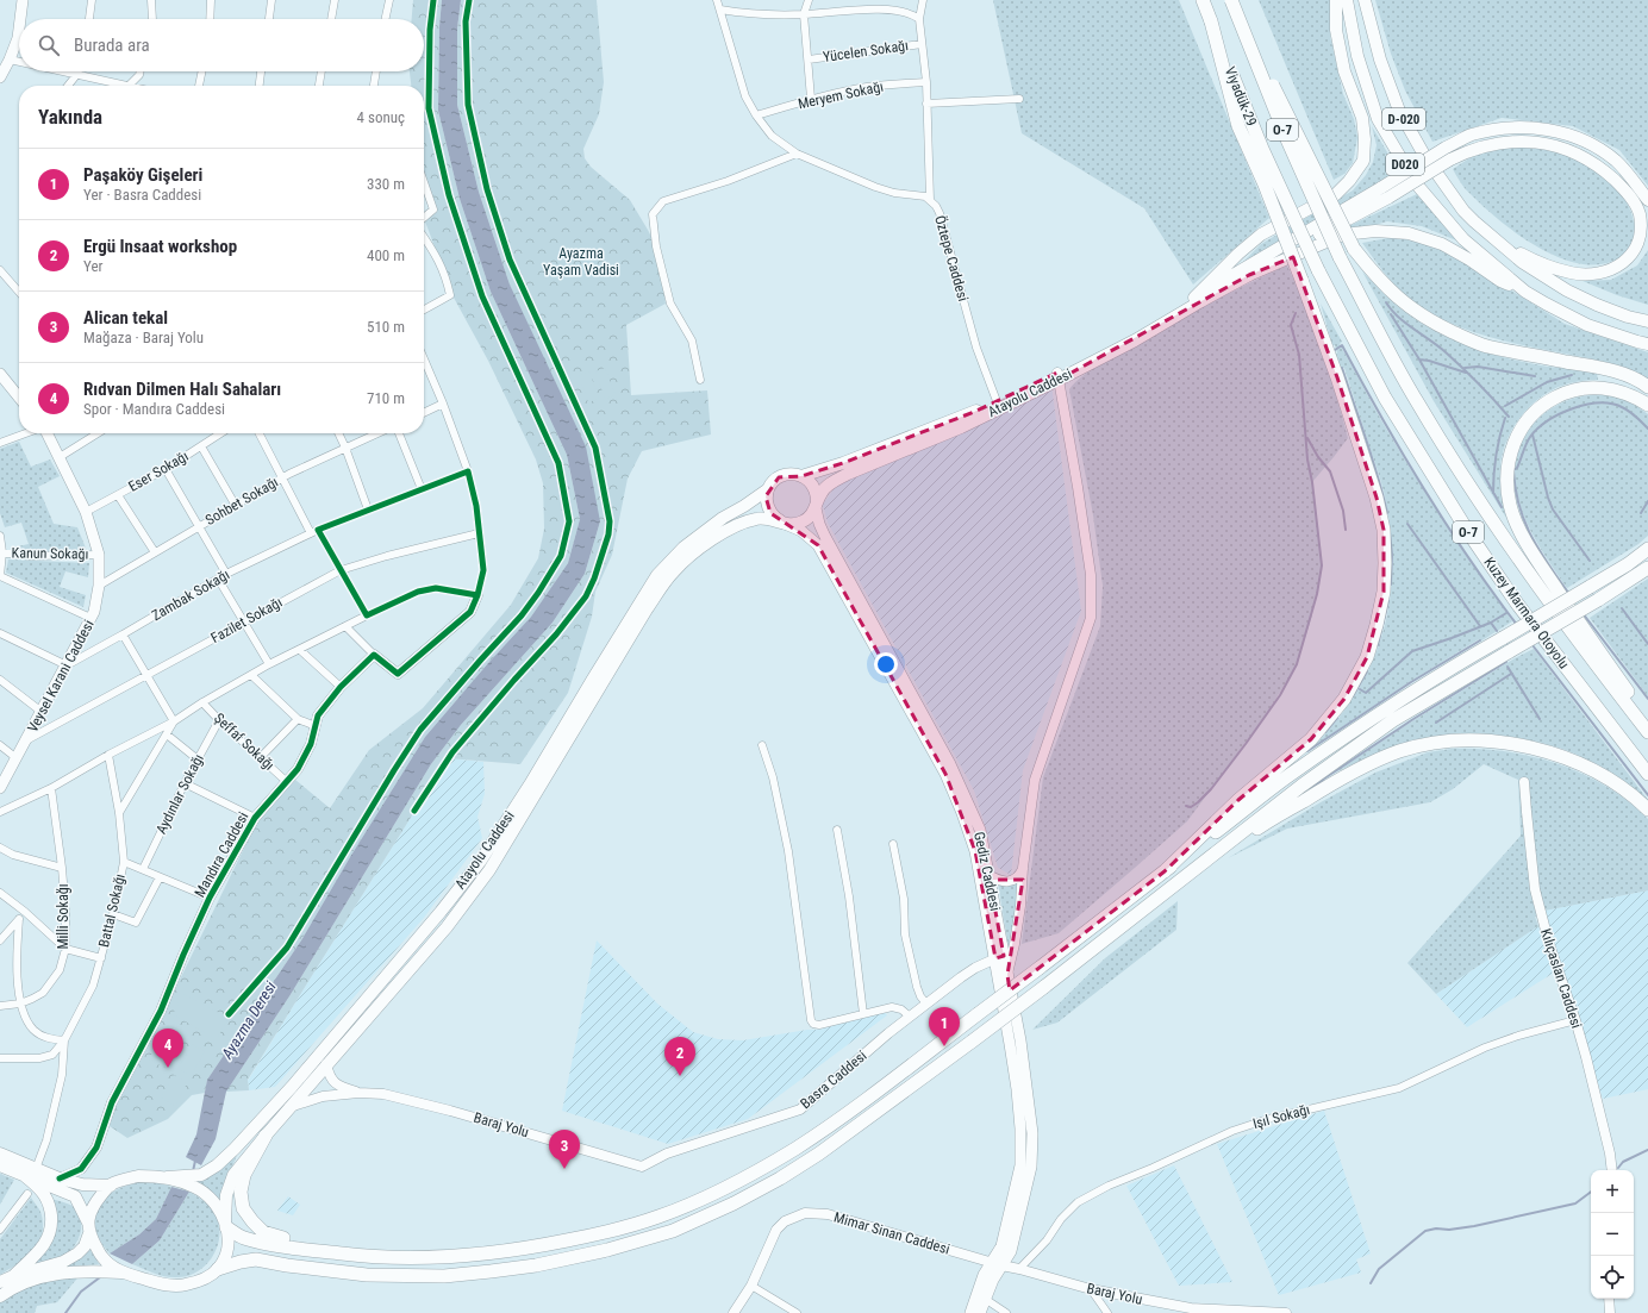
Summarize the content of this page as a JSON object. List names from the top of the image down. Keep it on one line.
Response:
{"streets":{"highway":["Viyadük-29","O-7","Kuzey Marmara Otoyolu"],"main road":["D-020","D020","Atayolu Caddesi","Veysel Karani Caddesi","Gediz Caddesi"],"street":["Yücelen Sokağı","Meryem Sokağı","Öztepe Caddesi","Eser Sokağı","Sohbet Sokağı","Kanun Sokağı","Zambak Sokağı","Fazilet Sokağı","Şeffaf Sokağı","Aydınlar Sokağı","Mandıra Caddesi","Battal Sokağı","Milli Sokağı","Kılıçaslan Caddesi","Basra Caddesi","Işıl Sokağı","Baraj Yolu","Mimar Sinan Caddesi"]},"crossings":[["Yücelen Sokağı","Öztepe Caddesi"],["Meryem Sokağı","Öztepe Caddesi"],["Viyadük-29","Kuzey Marmara Otoyolu"],["Öztepe Caddesi","Atayolu Caddesi"],["Atayolu Caddesi","Gediz Caddesi"],["Atayolu Caddesi","Baraj Yolu"],["Eser Sokağı","Veysel Karani Caddesi"],["Sohbet Sokağı","Veysel Karani Caddesi"],["Kanun Sokağı","Veysel Karani Caddesi"],["Zambak Sokağı","Veysel Karani Caddesi"],["Fazilet Sokağı","Veysel Karani Caddesi"],["Şeffaf Sokağı","Aydınlar Sokağı"],["Şeffaf Sokağı","Mandıra Caddesi"],["Gediz Caddesi","Basra Caddesi"],["Gediz Caddesi","Baraj Yolu"],["Gediz Caddesi","Mimar Sinan Caddesi"],["Kılıçaslan Caddesi","Işıl Sokağı"],["Basra Caddesi","Baraj Yolu"],["Işıl Sokağı","Baraj Yolu"],["Baraj Yolu","Mimar Sinan Caddesi"]],"water":["Ayazma Deresi"],"parks":["Ayazma Yaşam Vadisi"],"page":{"search":"Burada ara","heading":["Yakında","4 sonuç"],"list":[{"mark":"1","name":"Paşaköy Gişeleri","note":"Yer · Basra Caddesi","value":"330 m"},{"mark":"2","name":"Ergü Insaat workshop","note":"Yer","value":"400 m"},{"mark":"3","name":"Alican tekal","note":"Mağaza · Baraj Yolu","value":"510 m"},{"mark":"4","name":"Rıdvan Dilmen Halı Sahaları","note":"Spor · Mandıra Caddesi","value":"710 m"}],"pins":["1","4","2","3"],"map_buttons":["+","−"]}}
